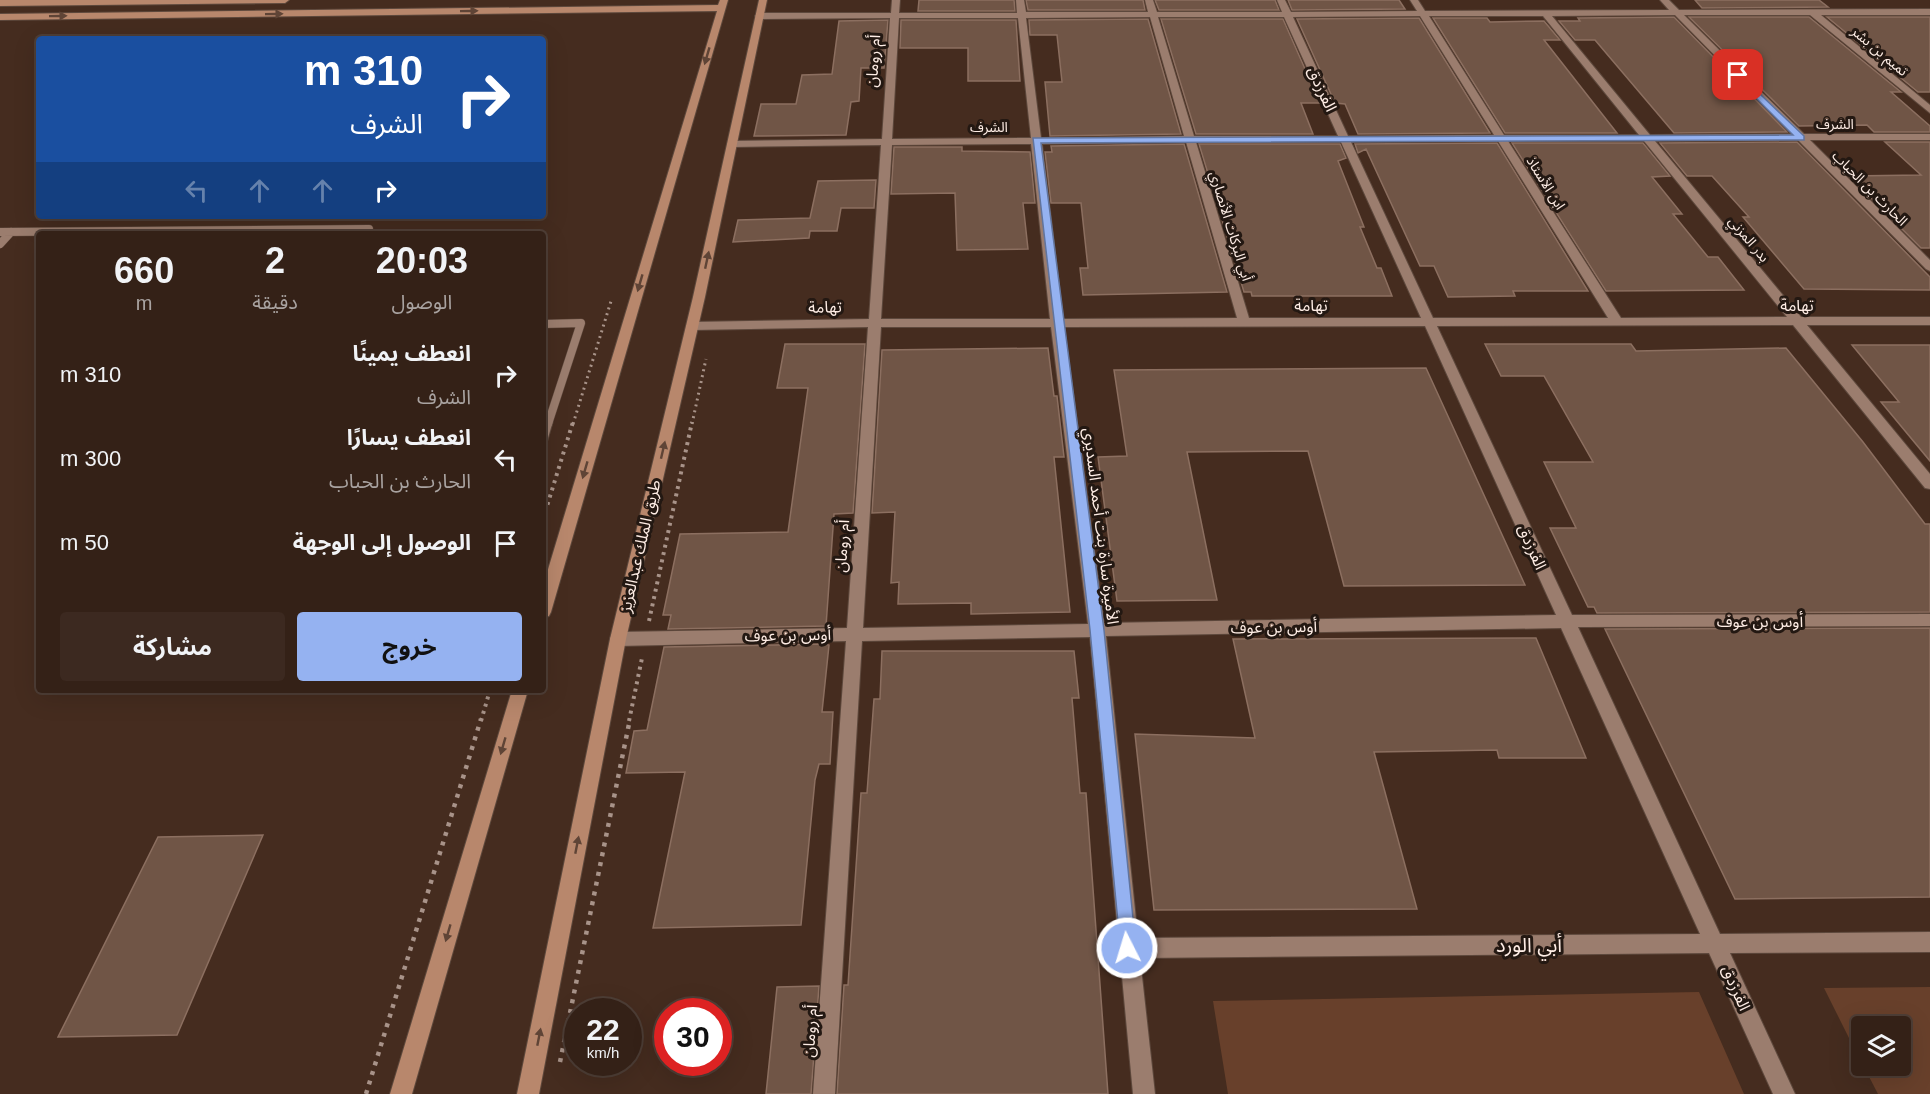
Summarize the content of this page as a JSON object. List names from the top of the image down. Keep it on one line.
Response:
{"streets":{"main road":["طريق الملك عبدالعزيز"],"street":["تميم بن بشر","أم رومان","الفرزدق","الشرف","ابن الأستاذ","الحارث بن الحباب","أبي البركات الأنصاري","بدر المزني","تهامة","الأميرة سارة بنت أحمد السديري","أوس بن عوف","أبي الورد"]},"crossings":[["أم رومان","الشرف"],["أم رومان","تهامة"],["أم رومان","أوس بن عوف"],["الفرزدق","الشرف"],["الفرزدق","تهامة"],["الفرزدق","أوس بن عوف"],["الفرزدق","أبي الورد"],["الشرف","ابن الأستاذ"],["الشرف","الحارث بن الحباب"],["الشرف","أبي البركات الأنصاري"],["الشرف","بدر المزني"],["الشرف","الأميرة سارة بنت أحمد السديري"],["الشرف","طريق الملك عبدالعزيز"],["ابن الأستاذ","تهامة"],["أبي البركات الأنصاري","تهامة"],["بدر المزني","تهامة"],["تهامة","الأميرة سارة بنت أحمد السديري"],["تهامة","طريق الملك عبدالعزيز"],["الأميرة سارة بنت أحمد السديري","أوس بن عوف"],["الأميرة سارة بنت أحمد السديري","أبي الورد"],["طريق الملك عبدالعزيز","أوس بن عوف"]],"page":{"turn":["310 m","الشرف"],"eta":["20:03","الوصول","2","دقيقة","660","m"],"list":[{"name":"انعطف يمينًا","note":"الشرف","value":"310 m"},{"name":"انعطف يسارًا","note":"الحارث بن الحباب","value":"300 m"},{"name":"الوصول إلى الوجهة","value":"50 m"}],"buttons":["خروج","مشاركة"],"speed":"22 km/h","limit":"30"}}
